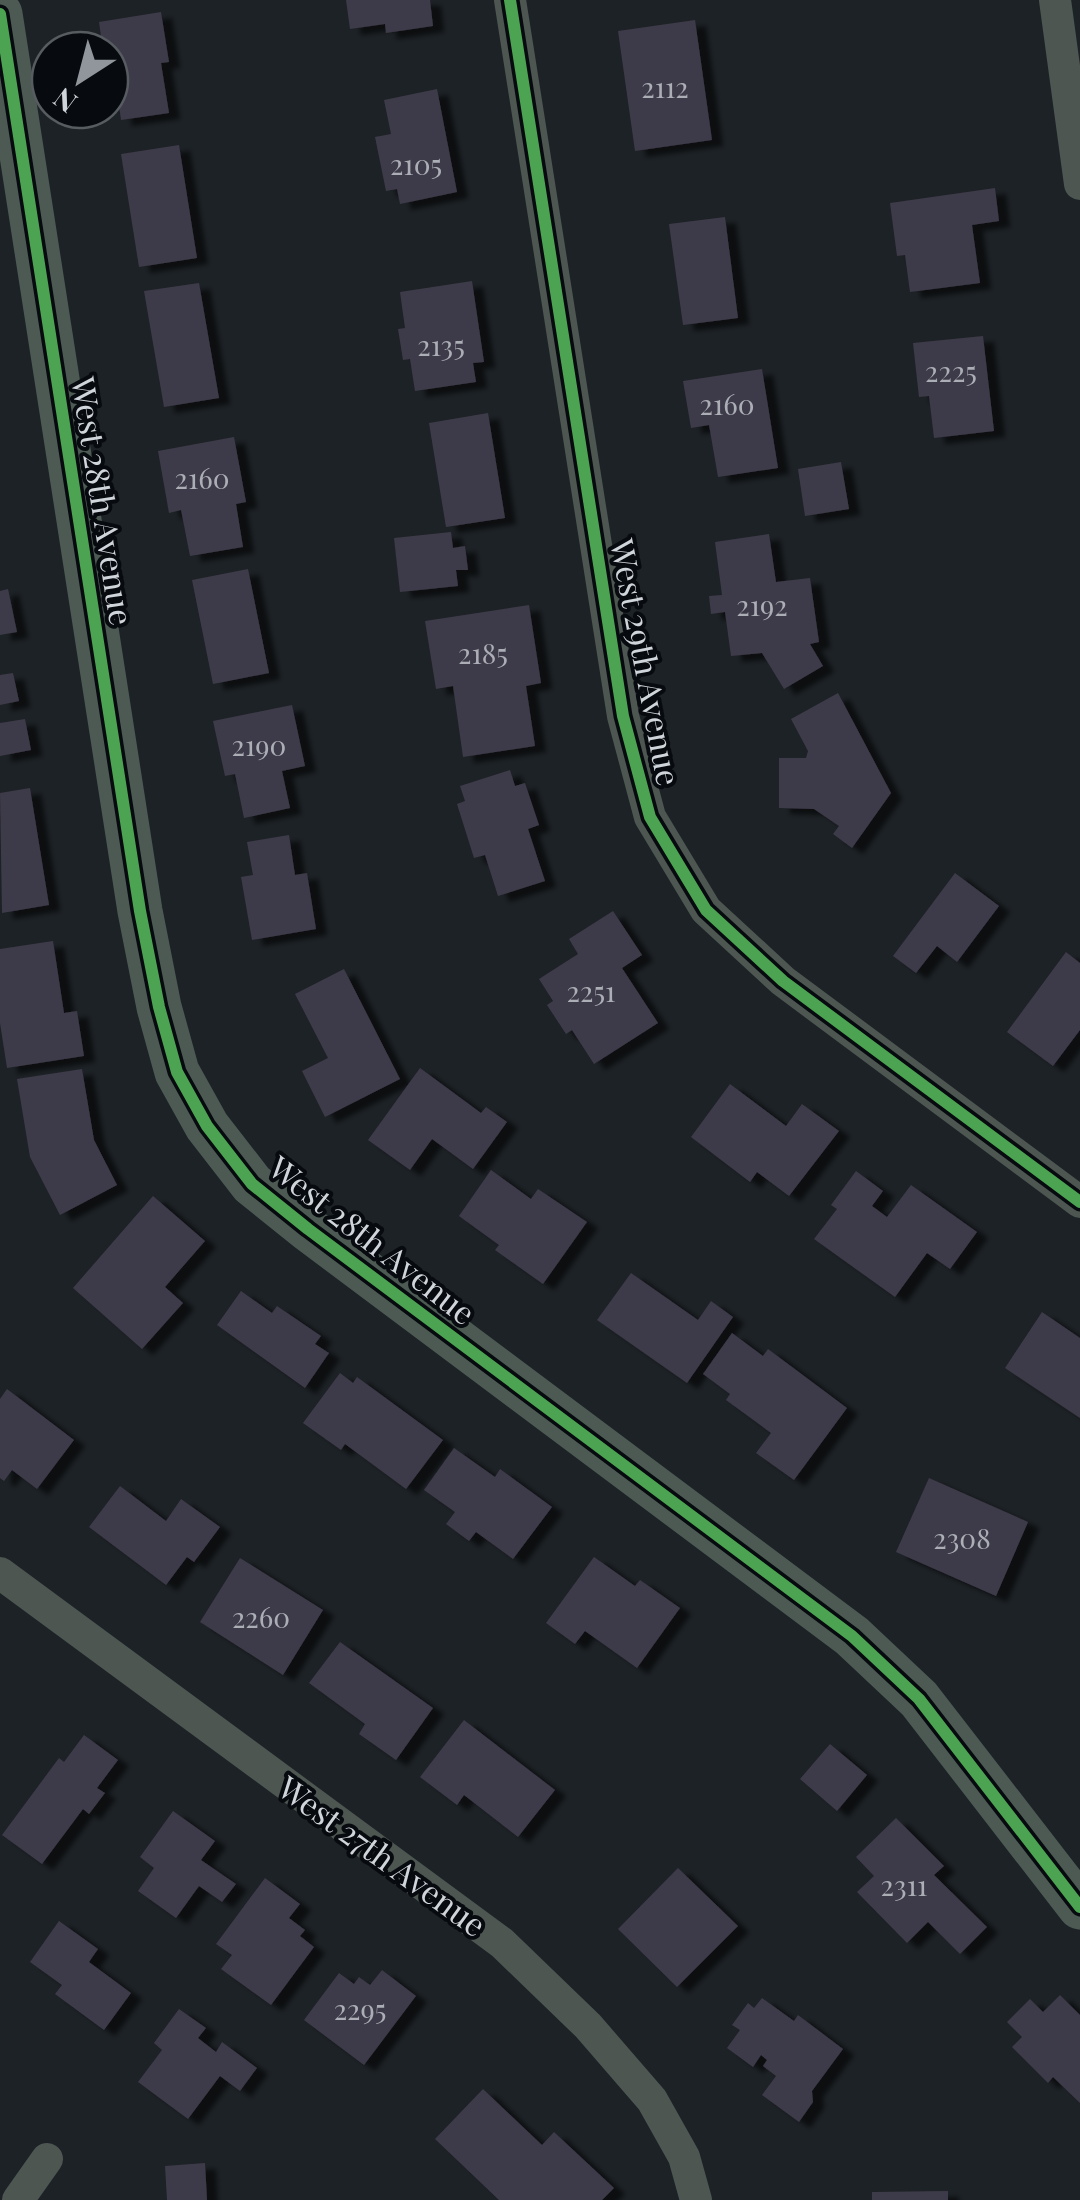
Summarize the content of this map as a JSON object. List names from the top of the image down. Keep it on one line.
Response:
{"streets":{"street":["West 28th Avenue","West 29th Avenue","West 27th Avenue"]},"house_numbers":["2112","2105","2135","2225","2160","2160","2192","2185","2190","2251","2308","2260","2311","2295"],"north":"bottom left"}
